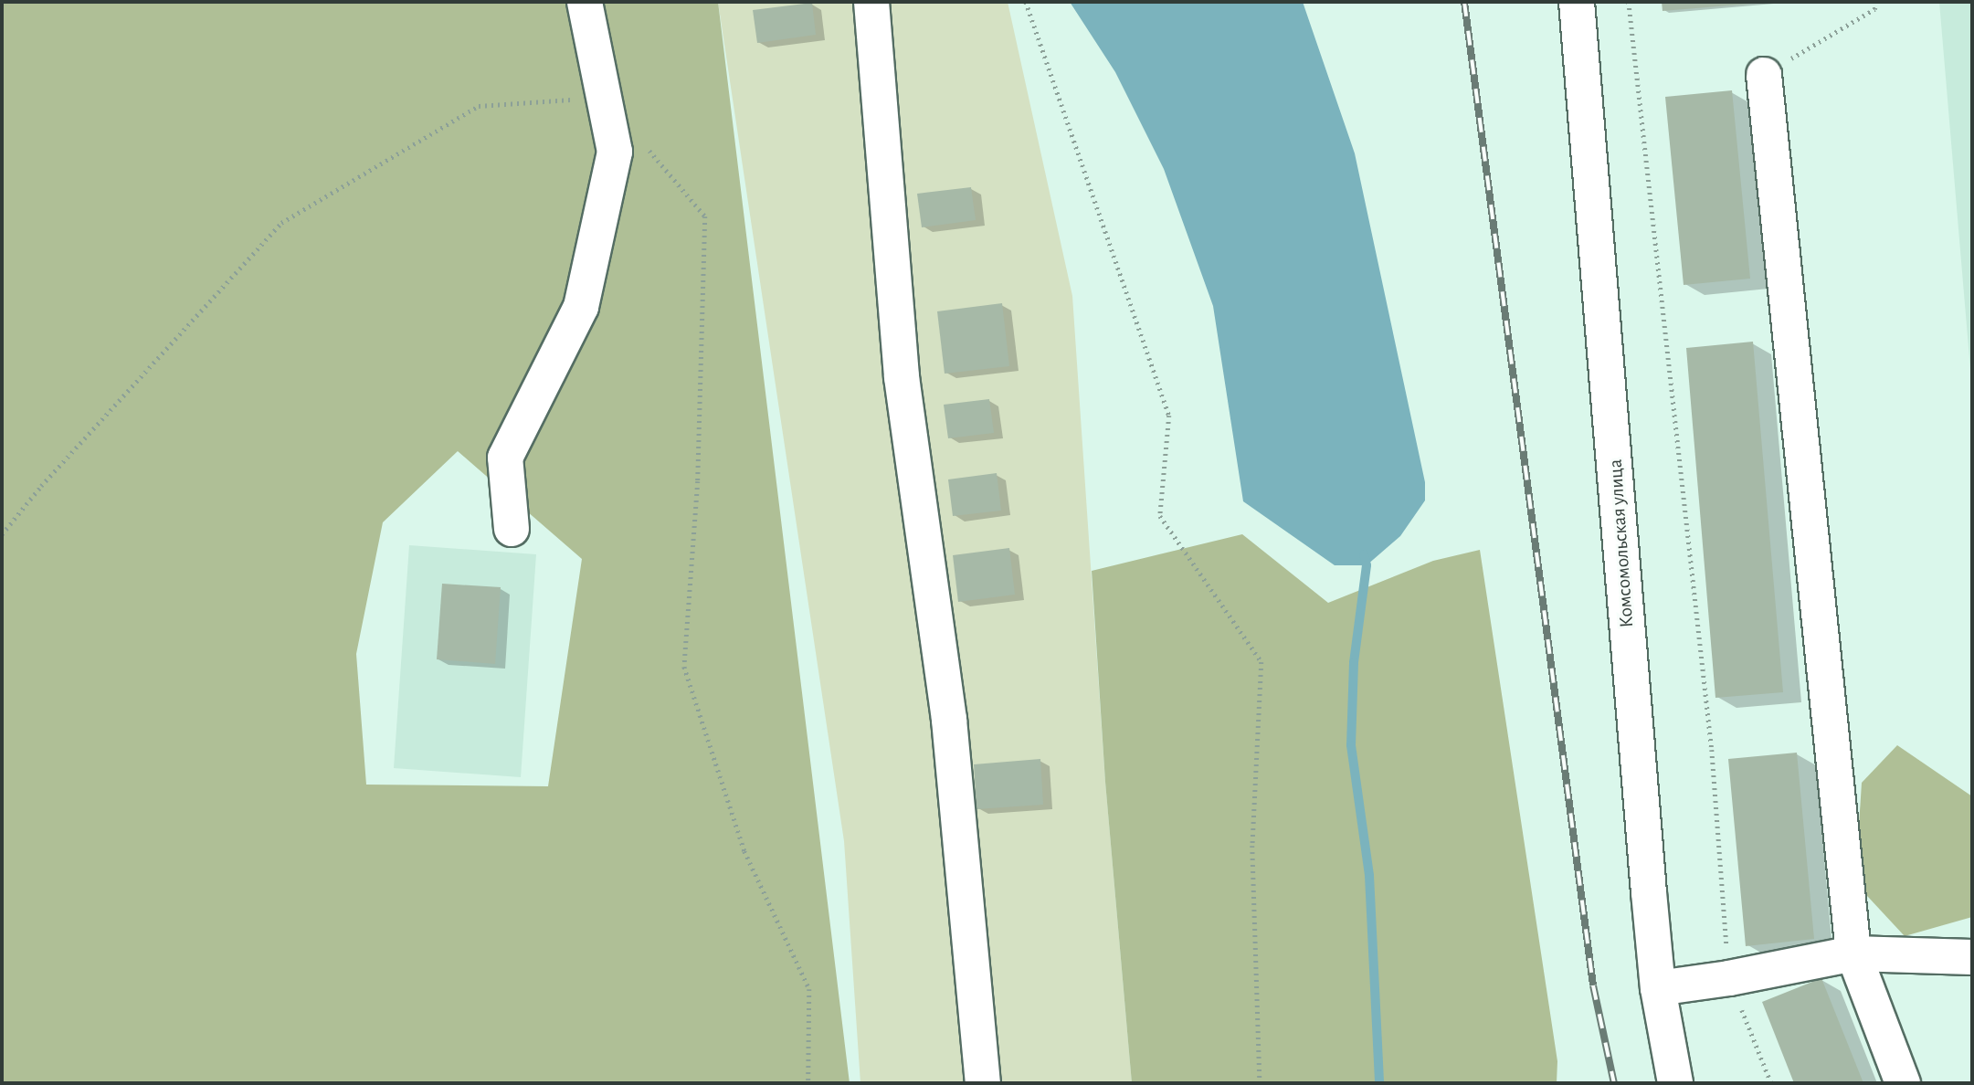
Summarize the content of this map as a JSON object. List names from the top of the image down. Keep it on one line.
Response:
{"streets":{"street":["Комсомольская улица"]}}
